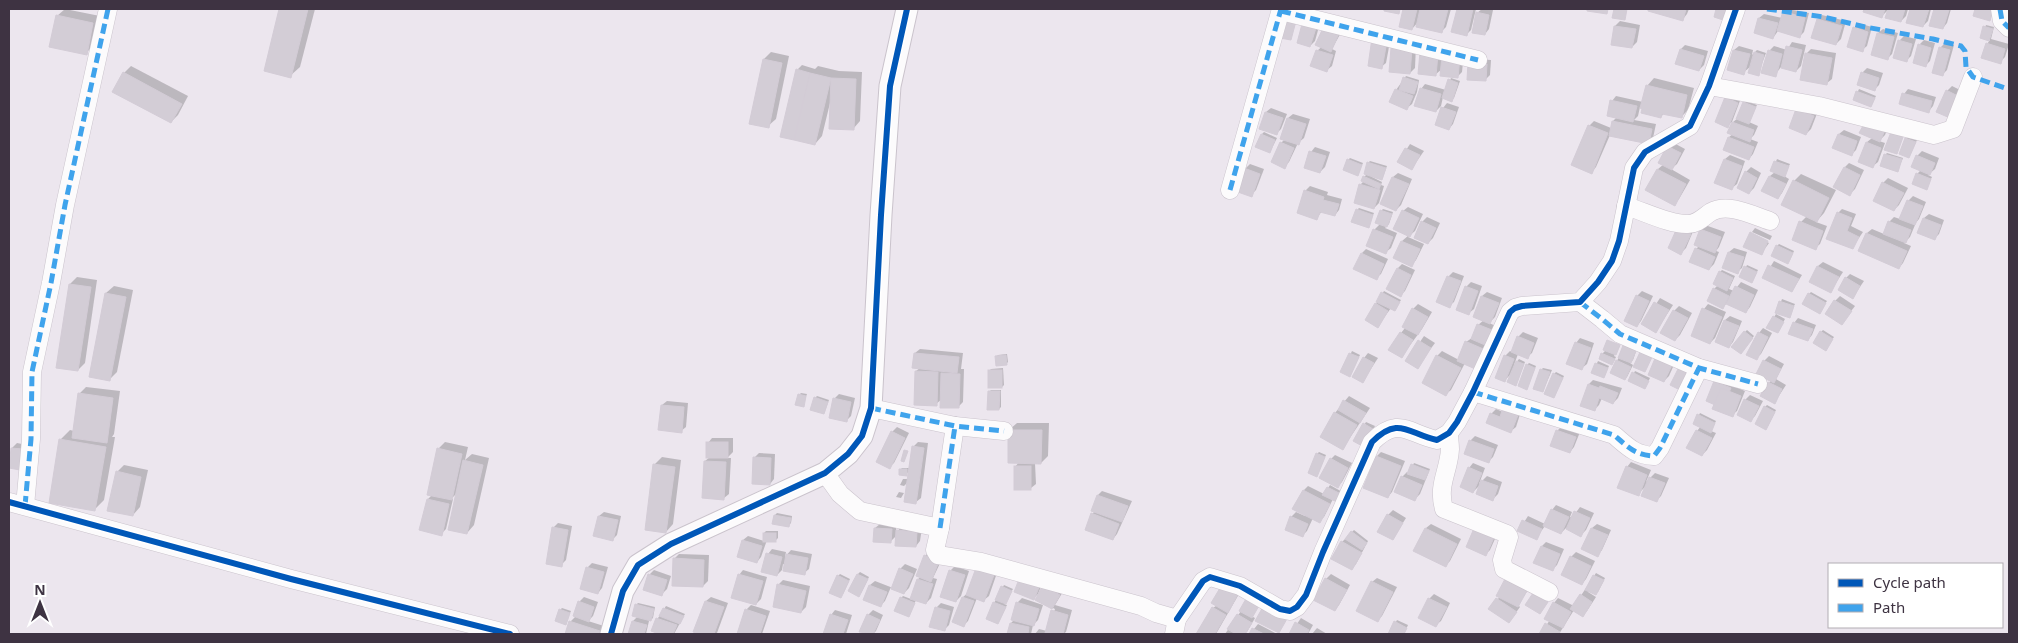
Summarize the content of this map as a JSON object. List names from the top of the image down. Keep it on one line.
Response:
{"legend":["Cycle path","Path"],"north":"top"}
